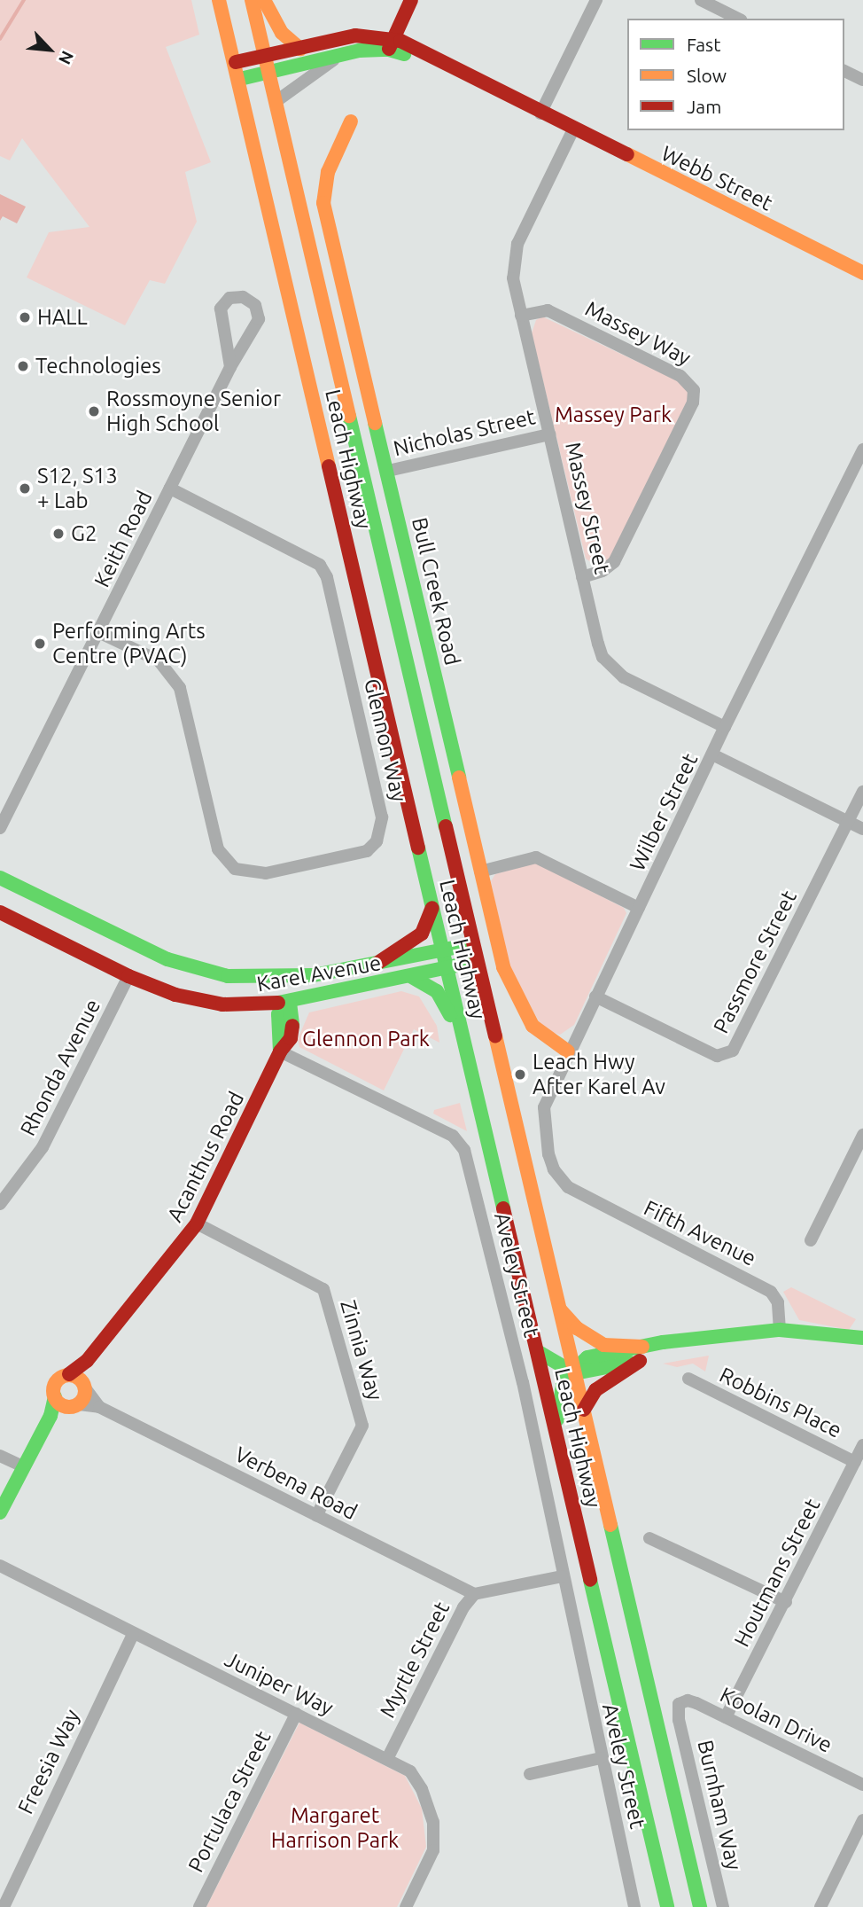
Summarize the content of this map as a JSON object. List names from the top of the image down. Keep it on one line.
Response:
{"streets":{"main road":["Webb Street","Leach Highway","Bull Creek Road","Karel Avenue","Acanthus Road"],"street":["Massey Way","Nicholas Street","Massey Street","Keith Road","Glennon Way","Wilber Street","Passmore Street","Rhonda Avenue","Fifth Avenue","Aveley Street","Zinnia Way","Robbins Place","Verbena Road","Houtmans Street","Myrtle Street","Juniper Way","Koolan Drive","Freesia Way","Portulaca Street","Burnham Way"]},"crossings":[["Webb Street","Leach Highway"],["Webb Street","Massey Street"],["Massey Way","Massey Street"],["Nicholas Street","Massey Street"],["Nicholas Street","Bull Creek Road"],["Leach Highway","Karel Avenue"],["Massey Street","Wilber Street"],["Keith Road","Glennon Way"],["Bull Creek Road","Wilber Street"],["Wilber Street","Passmore Street"],["Wilber Street","Fifth Avenue"],["Karel Avenue","Rhonda Avenue"],["Karel Avenue","Acanthus Road"],["Acanthus Road","Aveley Street"],["Acanthus Road","Zinnia Way"],["Acanthus Road","Verbena Road"],["Aveley Street","Myrtle Street"],["Zinnia Way","Verbena Road"],["Robbins Place","Houtmans Street"],["Verbena Road","Myrtle Street"],["Houtmans Street","Koolan Drive"],["Myrtle Street","Juniper Way"],["Juniper Way","Freesia Way"],["Juniper Way","Portulaca Street"],["Koolan Drive","Burnham Way"]],"parks":["Massey Park","Glennon Park","Margaret Harrison Park"],"places":["HALL","Technologies","Rossmoyne Senior High School","S12, S13 + Lab","G2","Performing Arts Centre (PVAC)","Leach Hwy After Karel Av"],"legend":["Fast","Slow","Jam"],"north":"bottom right"}
